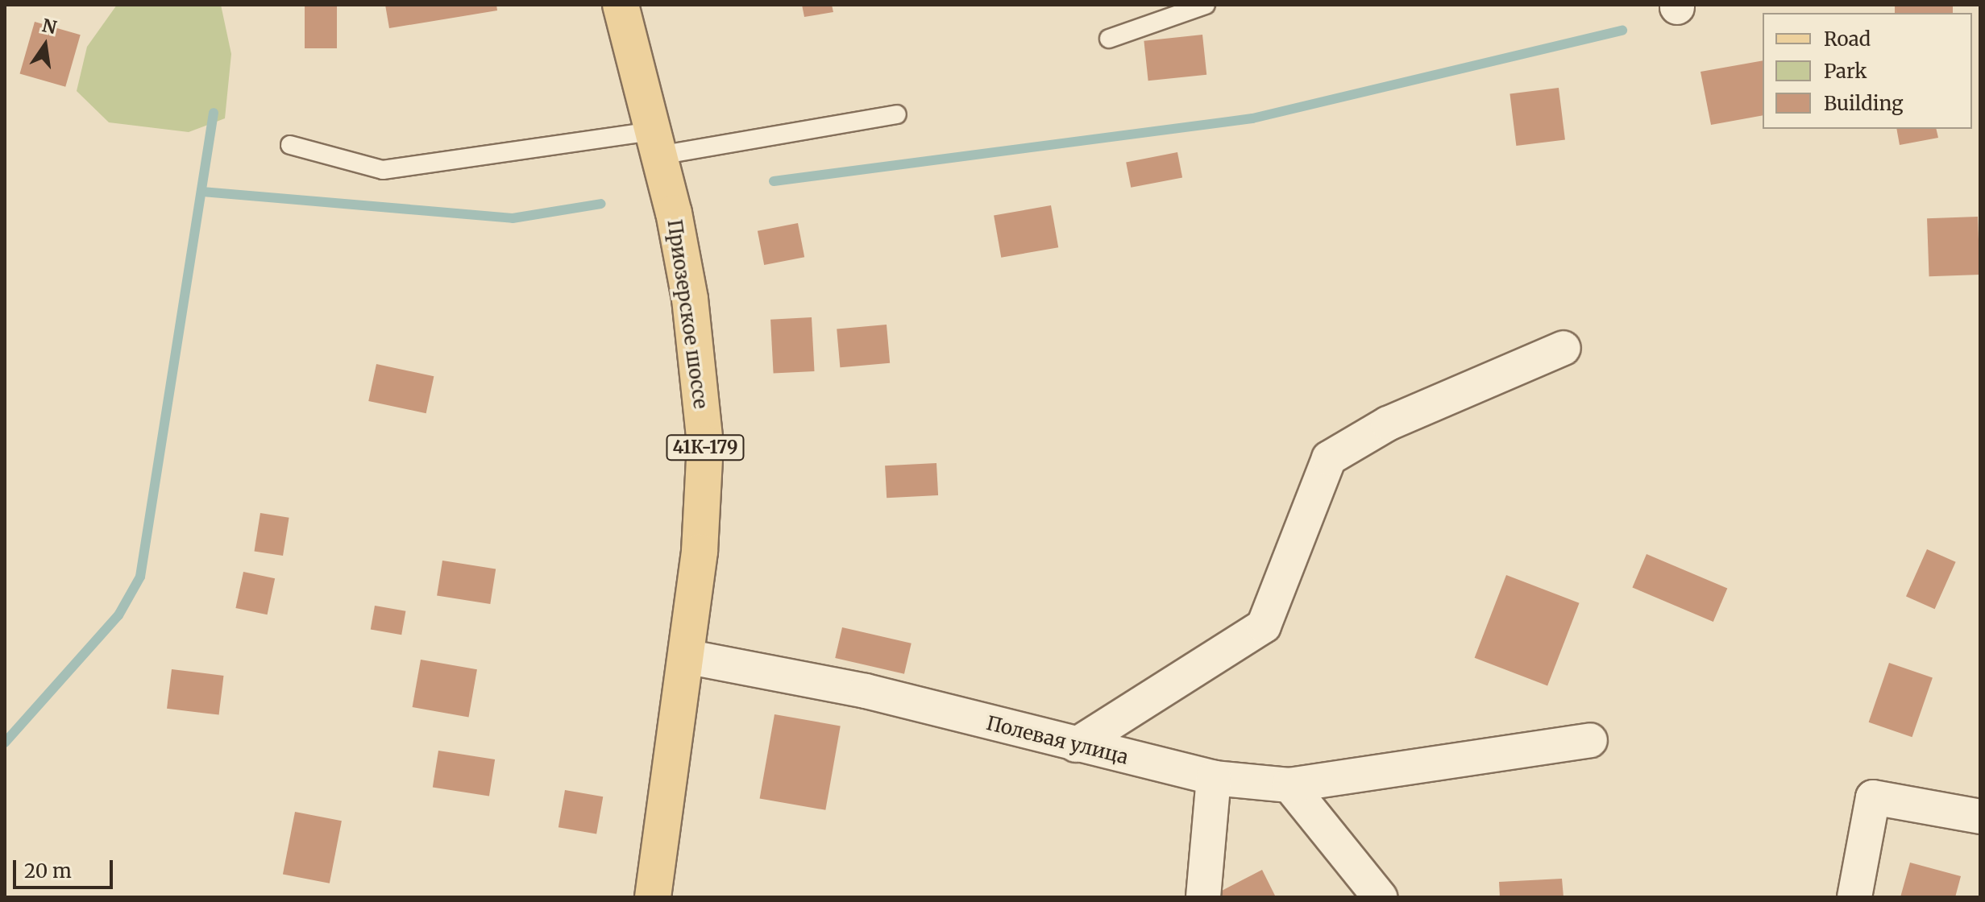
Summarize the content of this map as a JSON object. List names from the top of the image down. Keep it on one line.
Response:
{"streets":{"main road":["Приозерское шоссе","41К-179"],"street":["Полевая улица"]},"crossings":[["Приозерское шоссе","Полевая улица"]],"legend":["Road","Park","Building"],"scale_bar":"20 m","north":"top"}
